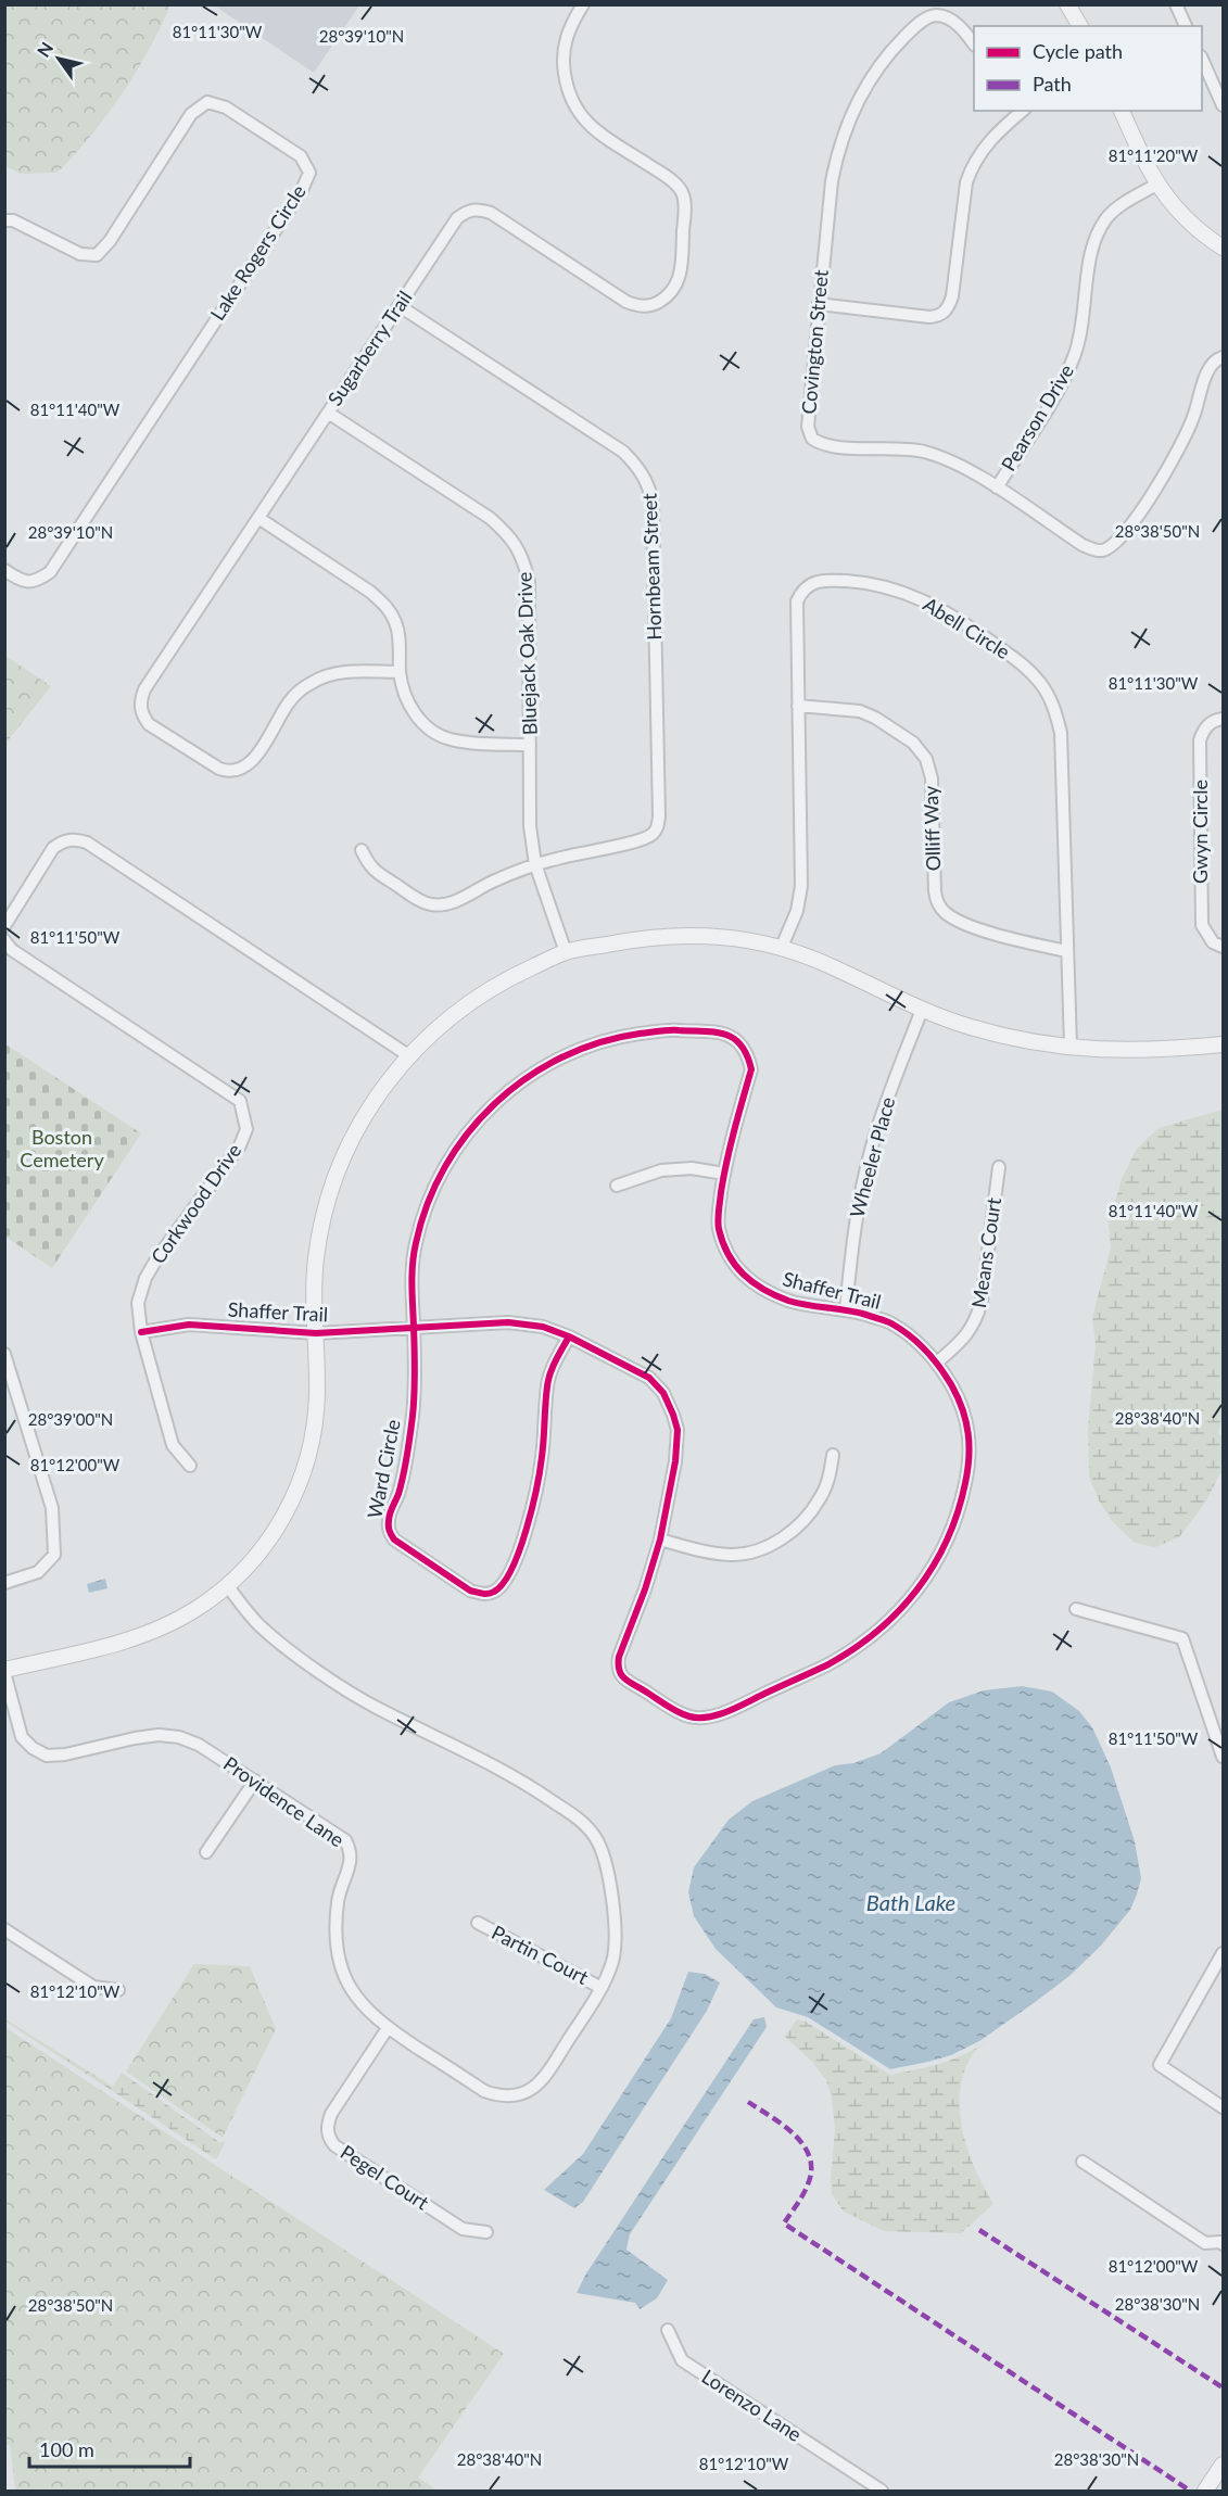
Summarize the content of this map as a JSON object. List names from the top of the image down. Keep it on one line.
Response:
{"streets":{"street":["Lake Rogers Circle","Covington Street","Sugarberry Trail","Pearson Drive","Hornbeam Street","Abell Circle","Bluejack Oak Drive","Olliff Way","Gwyn Circle","Wheeler Place","Corkwood Drive","Means Court","Shaffer Trail","Ward Circle","Providence Lane","Partin Court","Pegel Court","Lorenzo Lane"]},"crossings":[["Covington Street","Pearson Drive"],["Sugarberry Trail","Hornbeam Street"],["Sugarberry Trail","Bluejack Oak Drive"],["Hornbeam Street","Bluejack Oak Drive"],["Abell Circle","Olliff Way"],["Wheeler Place","Shaffer Trail"],["Corkwood Drive","Shaffer Trail"],["Means Court","Shaffer Trail"],["Shaffer Trail","Ward Circle"],["Providence Lane","Partin Court"],["Providence Lane","Pegel Court"]],"water":["Bath Lake"],"parks":["Boston Cemetery"],"legend":["Cycle path","Path"],"scale_bar":"100 m","north":"top left","coordinates":["81°11'30\"W","28°39'10\"N","81°11'20\"W","81°11'40\"W","28°38'50\"N","81°11'50\"W","28°38'40\"N","28°39'00\"N","81°12'00\"W","81°12'10\"W","28°38'30\"N"]}
